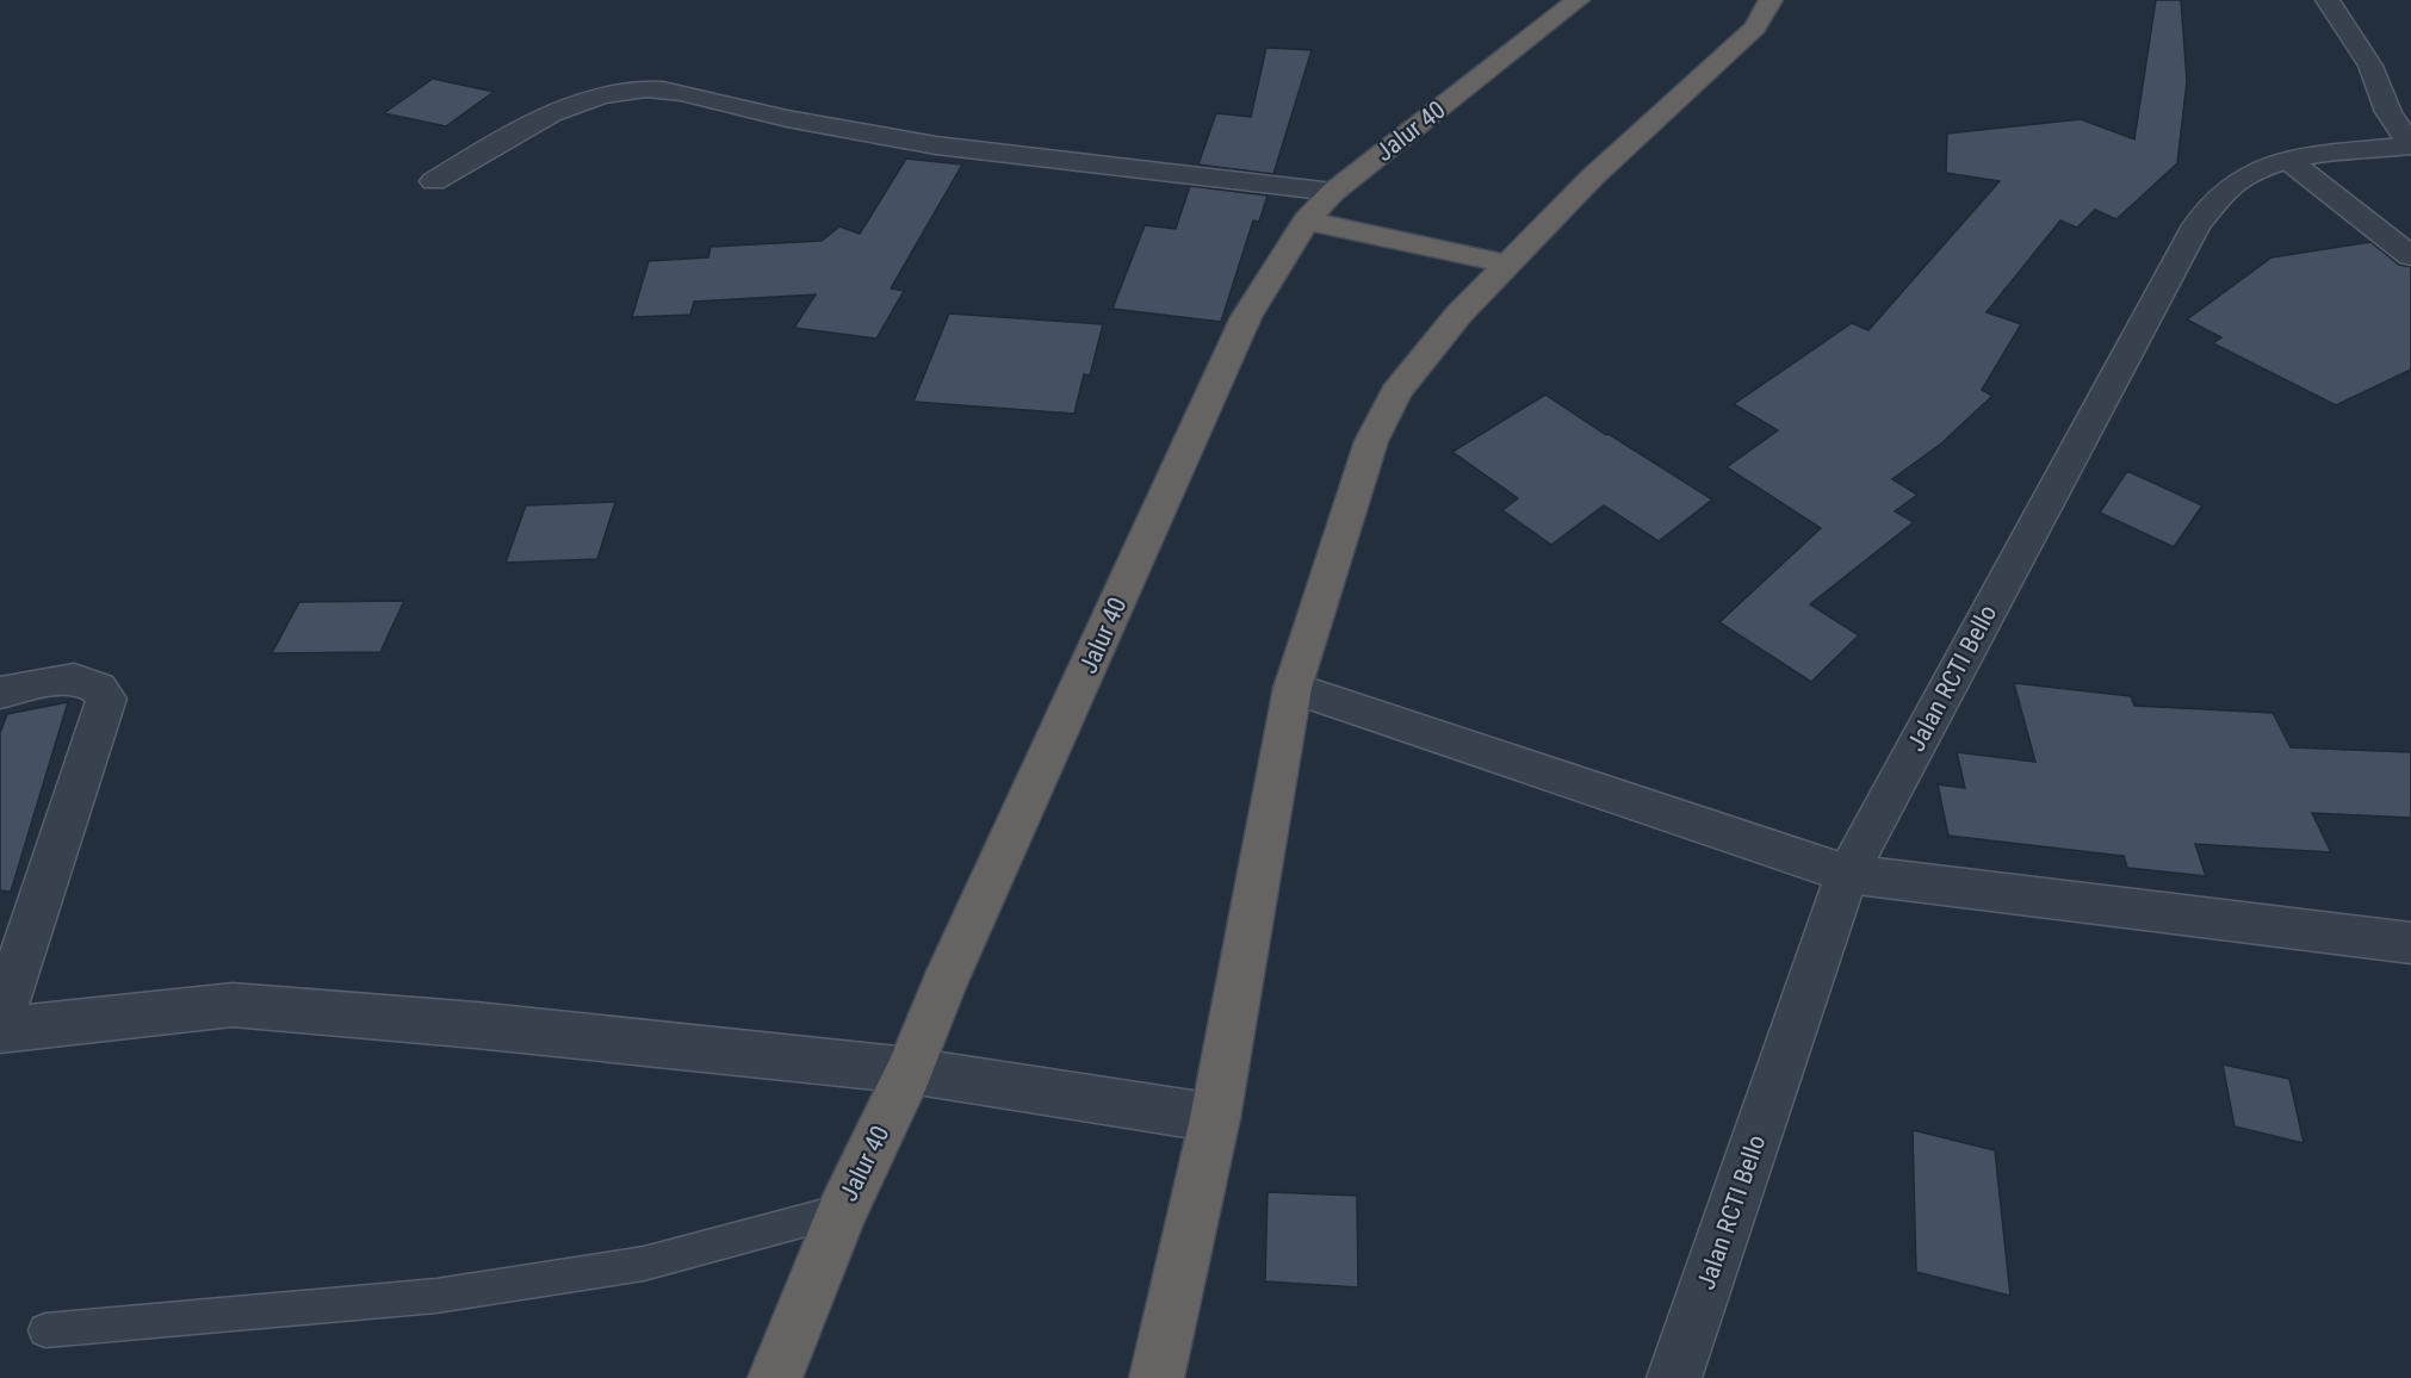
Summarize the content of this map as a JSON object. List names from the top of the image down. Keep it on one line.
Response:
{"streets":{"highway":["Jalur 40"],"street":["Jalan RCTI Bello"]}}
